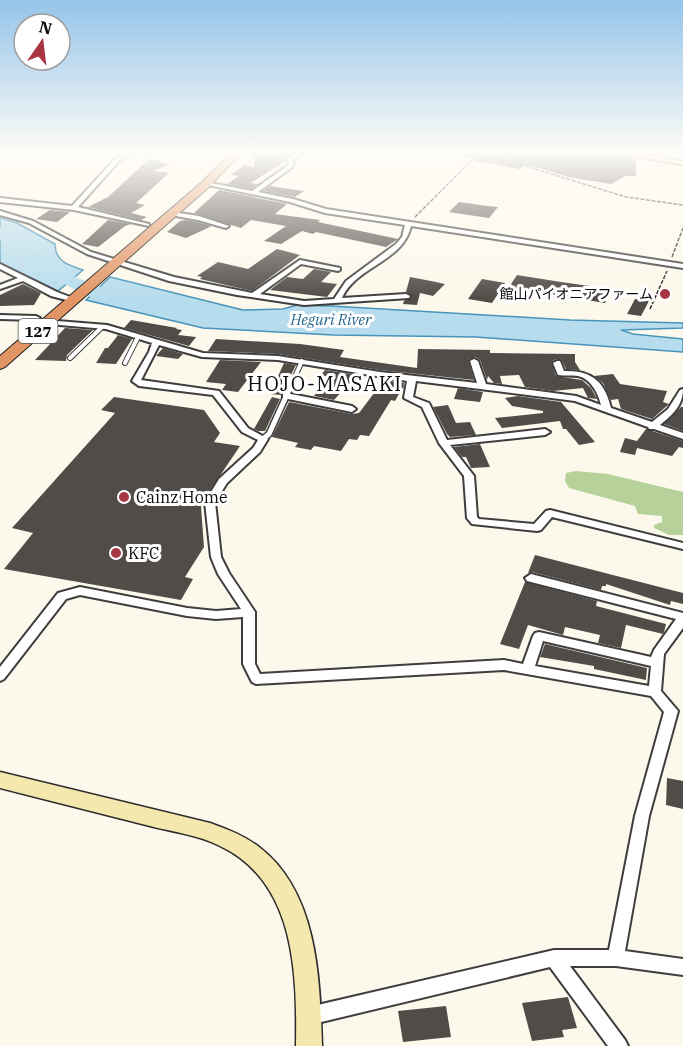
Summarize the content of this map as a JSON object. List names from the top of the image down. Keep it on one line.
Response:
{"streets":{"highway":["127"]},"districts":["HOJO-MASAKI"],"water":["Heguri River"],"places":["館山パイオニアファーム","Cainz Home","KFC"],"north":"top"}
